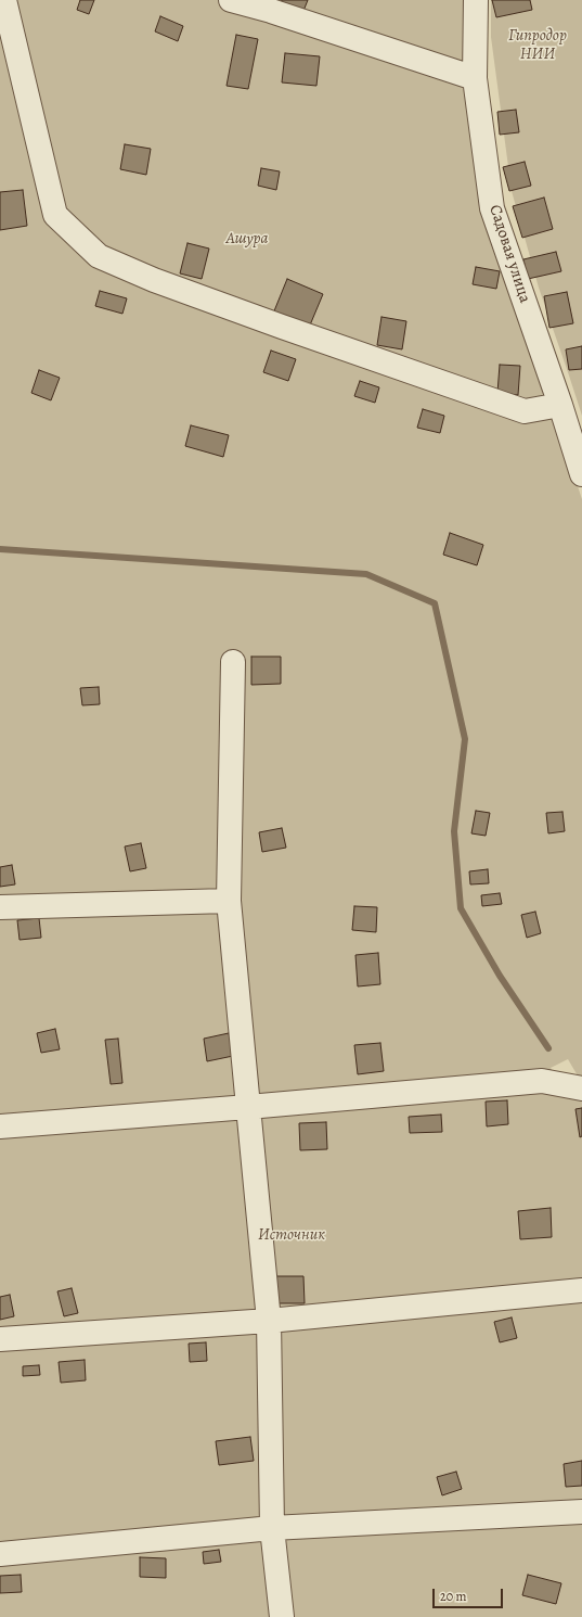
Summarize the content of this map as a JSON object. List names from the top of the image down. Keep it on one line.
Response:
{"streets":{"street":["Садовая улица"]},"parks":["Гипродор НИИ","Ашура","Источник"],"scale_bar":"20 m"}
